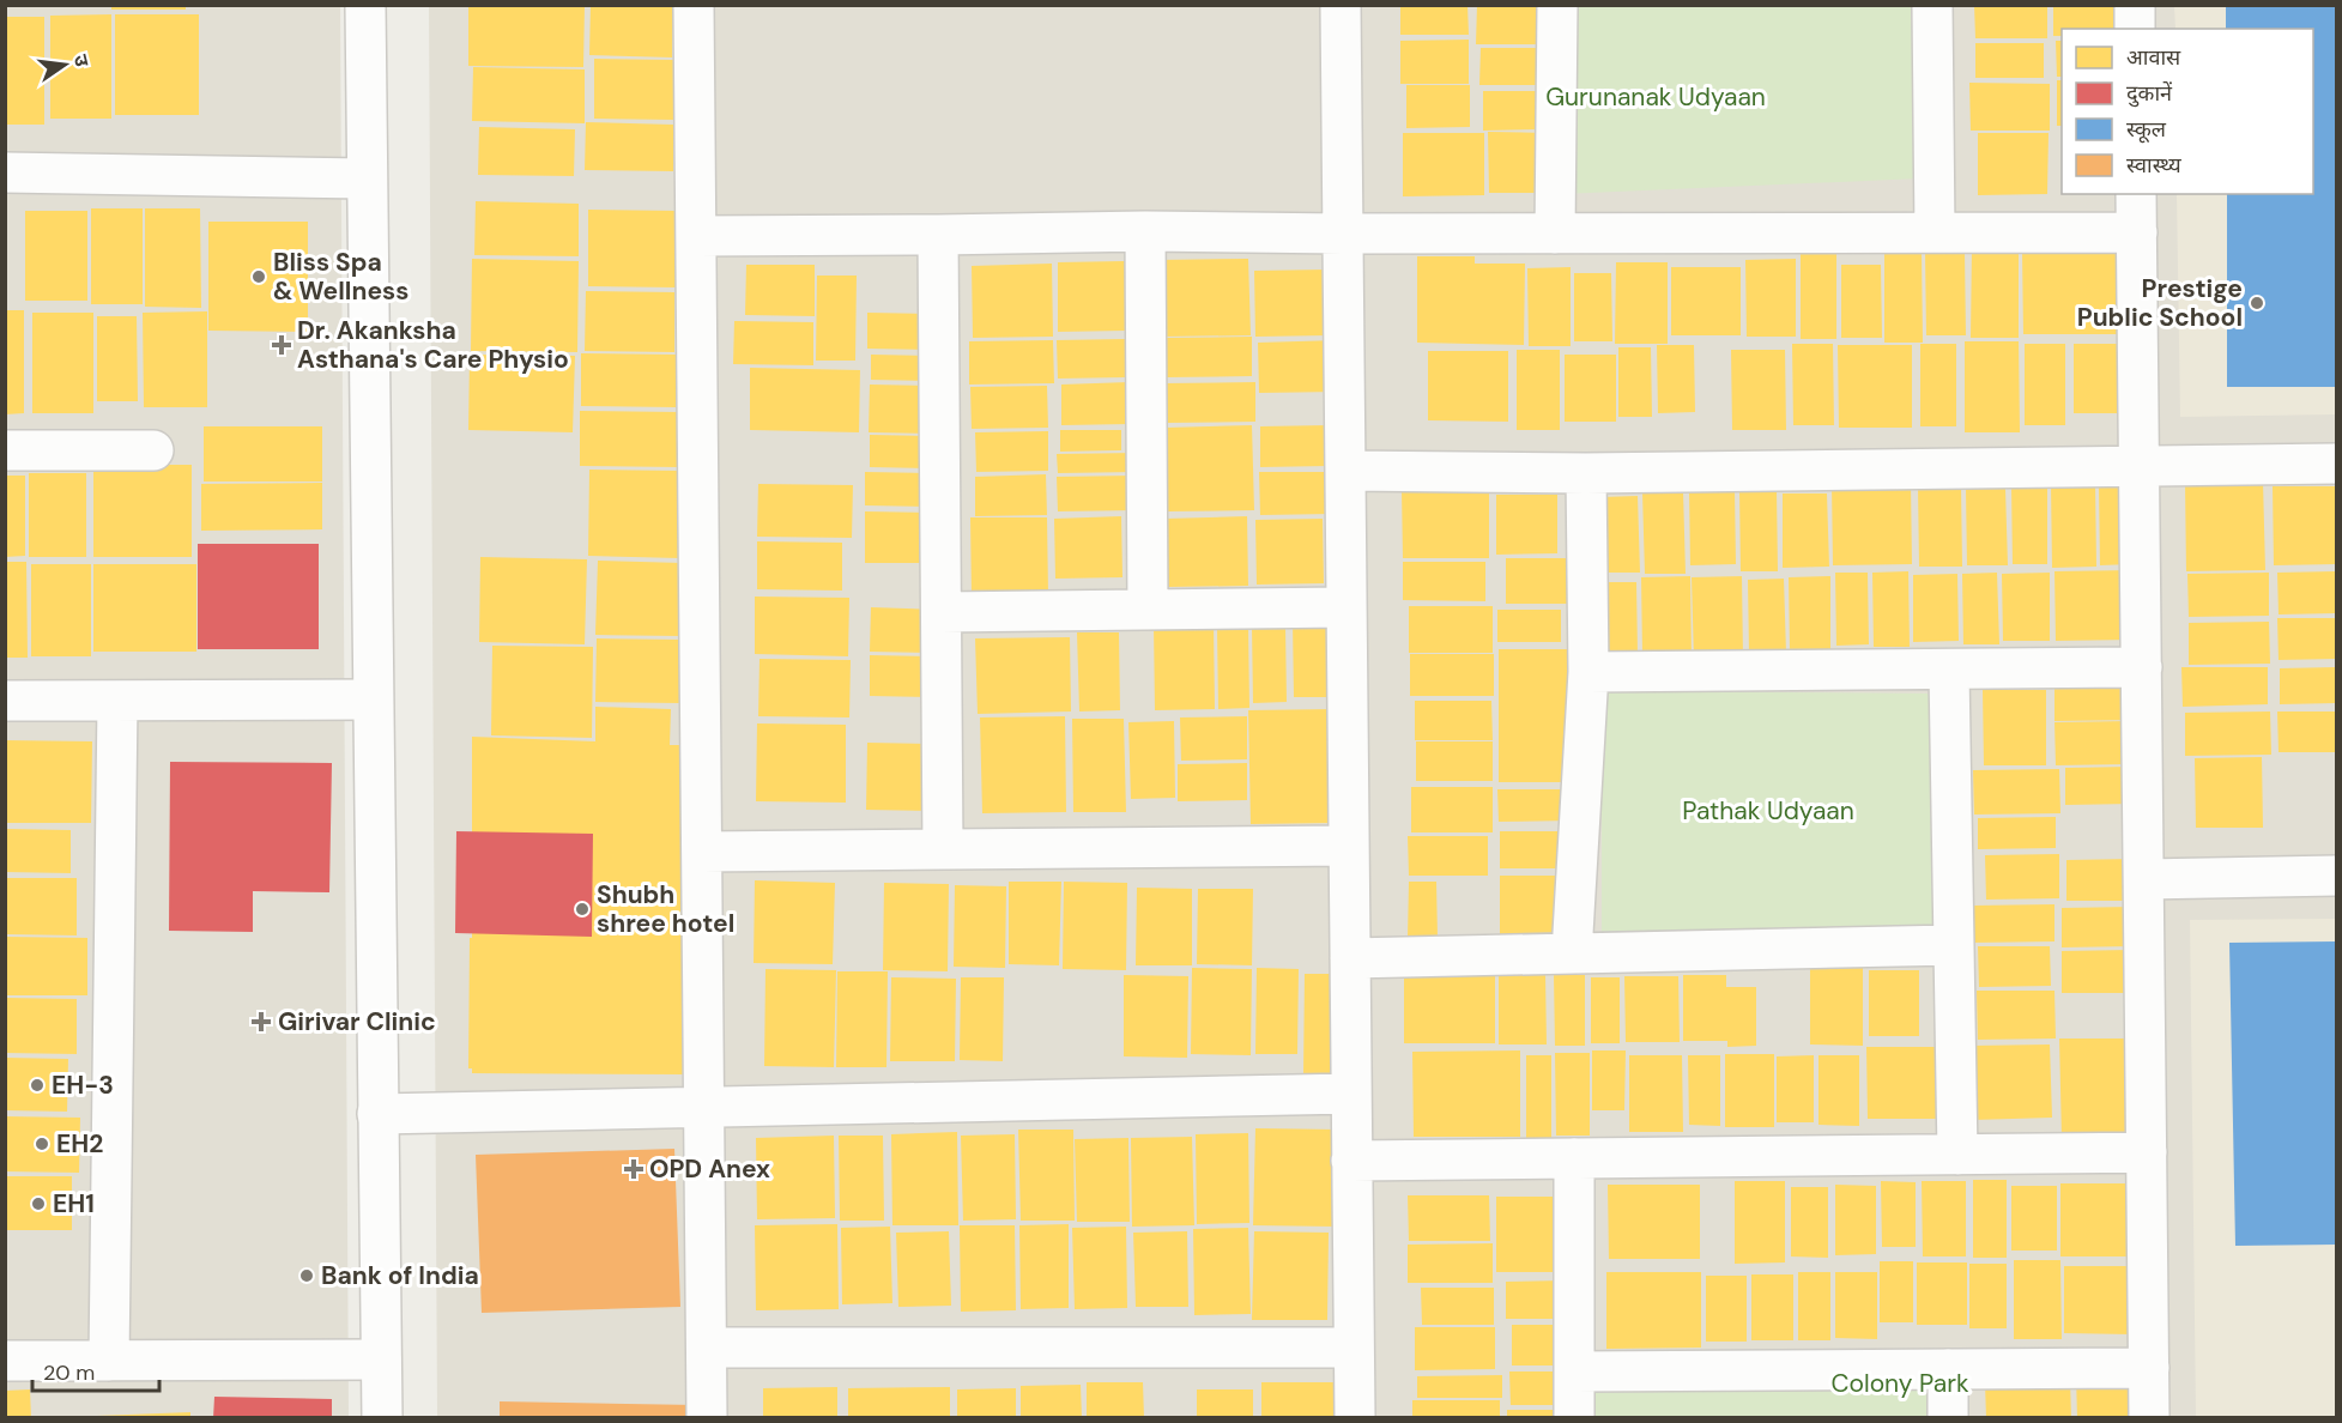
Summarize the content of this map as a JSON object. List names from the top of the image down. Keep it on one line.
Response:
{"parks":["Gurunanak Udyaan","Pathak Udyaan","Colony Park"],"places":{"other":["Bliss Spa & Wellness","Prestige Public School","Shubh shree hotel","EH-3","EH2","EH1","Bank of India"],"health":["Dr. Akanksha Asthana's Care Physio","Girivar Clinic","OPD Anex"]},"legend":["आवास","दुकानें","स्कूल","स्वास्थ्य"],"scale_bar":"20 m","north":"right"}
